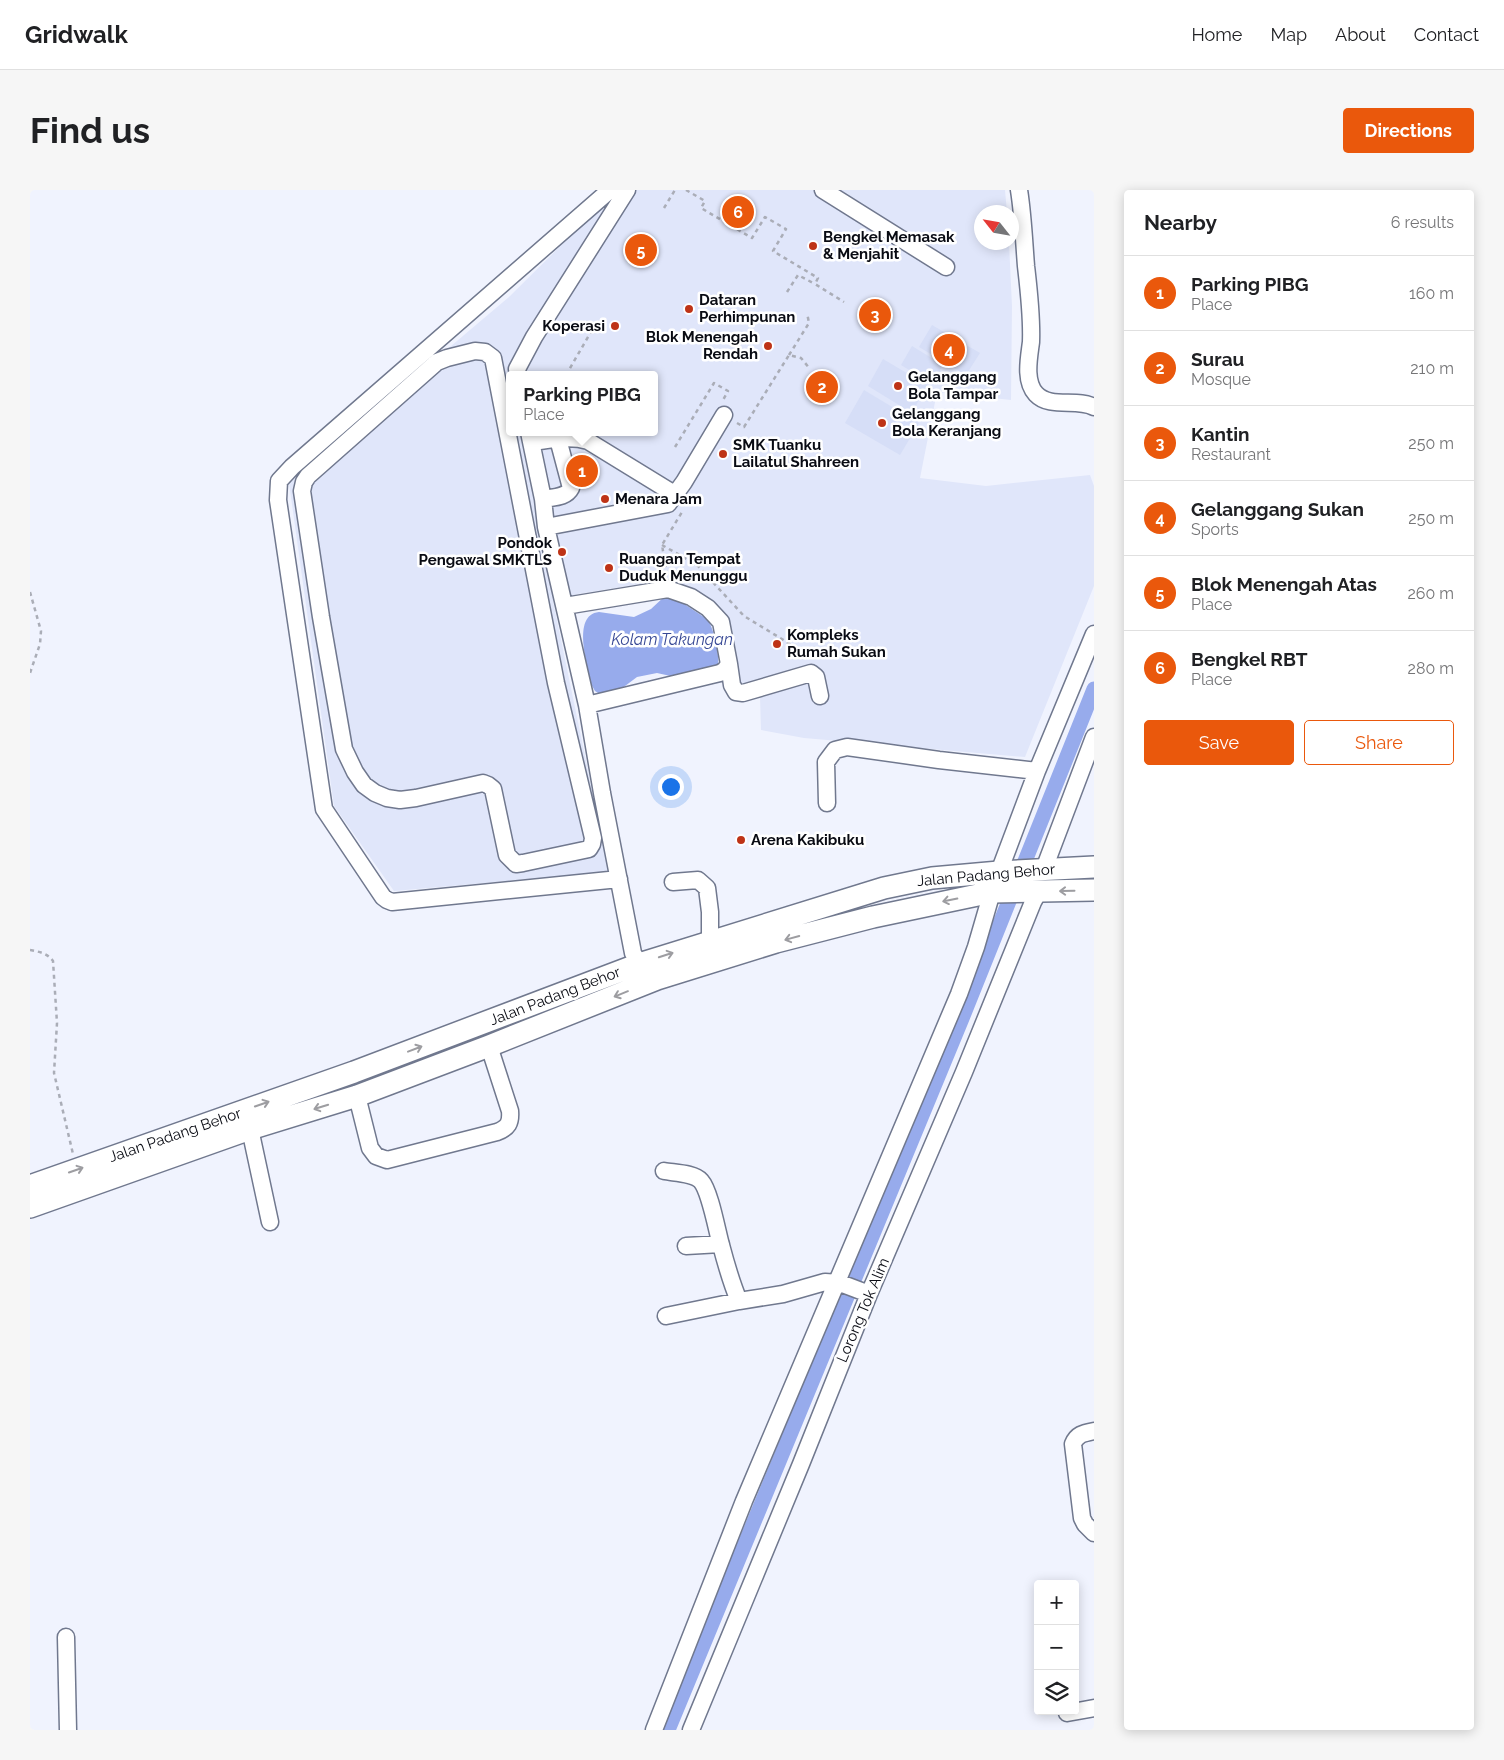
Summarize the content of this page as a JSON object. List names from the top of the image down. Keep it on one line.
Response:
{"streets":{"main road":["Jalan Padang Behor"],"street":["Lorong Tok Alim"]},"crossings":[["Jalan Padang Behor","Lorong Tok Alim"]],"water":["Kolam Takungan"],"places":["Bengkel Memasak & Menjahit","Dataran Perhimpunan","Koperasi","Blok Menengah Rendah","Gelanggang Bola Tampar","Gelanggang Bola Keranjang","SMK Tuanku Lailatul Shahreen","Menara Jam","Pondok Pengawal SMKTLS","Ruangan Tempat Duduk Menunggu","Kompleks Rumah Sukan","Arena Kakibuku"],"north":"top left","page":{"header":"Gridwalk","nav":["Home","Map","About","Contact"],"buttons":["Directions",["Save","Share"]],"title":"Find us","heading":["Nearby","6 results"],"pins":["6","5","3","4","2","1"],"list":[{"mark":"1","name":"Parking PIBG","note":"Place","value":"160 m"},{"mark":"2","name":"Surau","note":"Mosque","value":"210 m"},{"mark":"3","name":"Kantin","note":"Restaurant","value":"250 m"},{"mark":"4","name":"Gelanggang Sukan","note":"Sports","value":"250 m"},{"mark":"5","name":"Blok Menengah Atas","note":"Place","value":"260 m"},{"mark":"6","name":"Bengkel RBT","note":"Place","value":"280 m"}],"popup":["Parking PIBG","Place"],"map_buttons":["+","−"]}}
